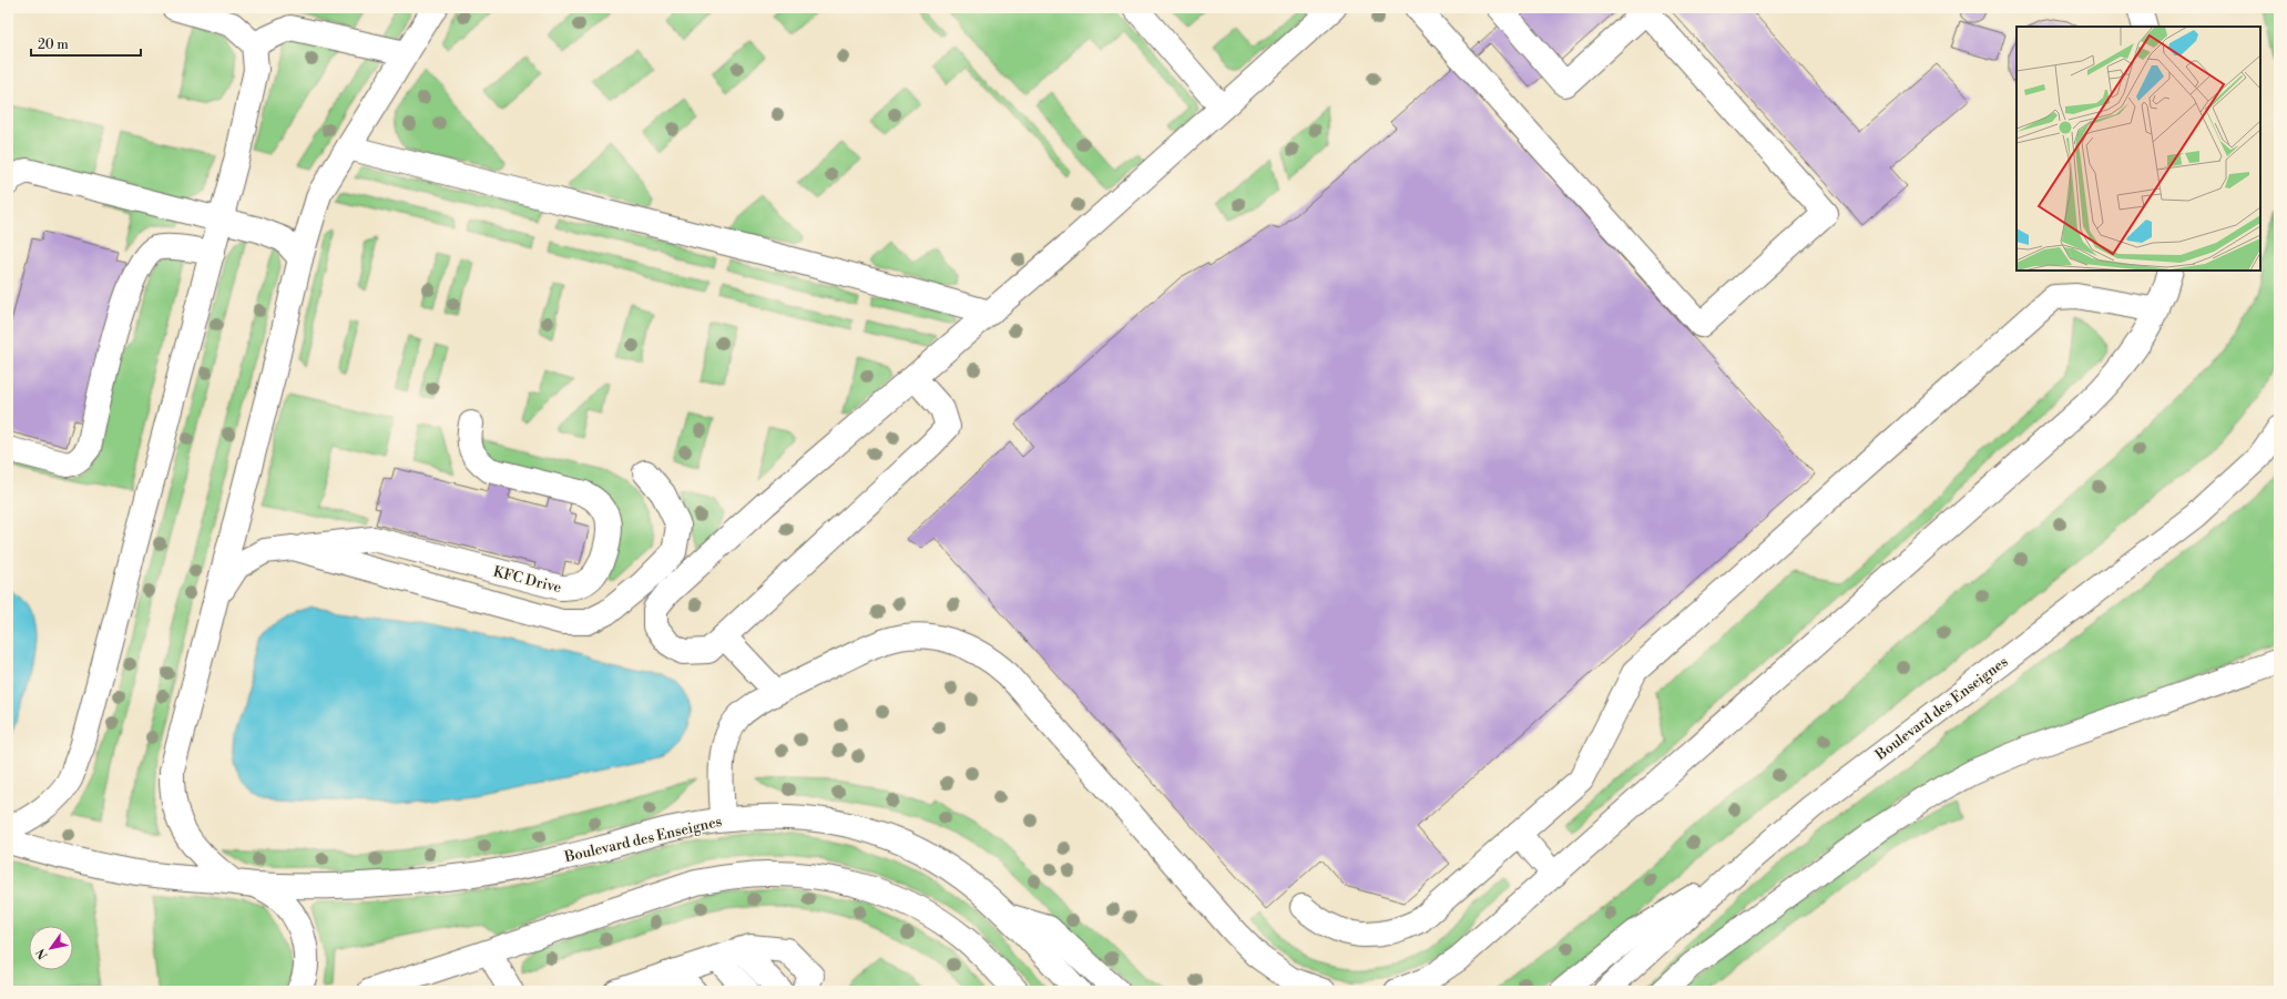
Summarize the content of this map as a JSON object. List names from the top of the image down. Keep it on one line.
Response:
{"streets":{"street":["KFC Drive","Boulevard des Enseignes"]},"scale_bar":"20 m","north":"bottom left"}
